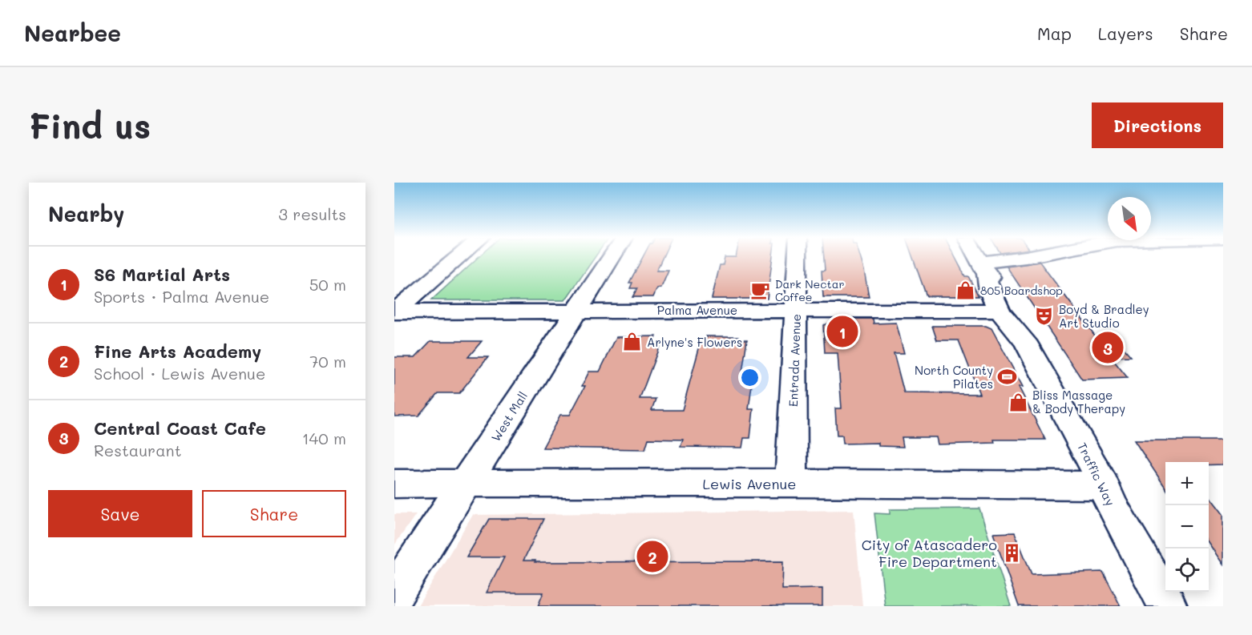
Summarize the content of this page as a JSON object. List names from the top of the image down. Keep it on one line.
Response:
{"streets":{"street":["Palma Avenue","Entrada Avenue","West Mall","Traffic Way","Lewis Avenue"]},"crossings":[["Palma Avenue","Entrada Avenue"],["Palma Avenue","West Mall"],["Palma Avenue","Traffic Way"],["Entrada Avenue","Lewis Avenue"],["West Mall","Lewis Avenue"],["Traffic Way","Lewis Avenue"]],"places":{"cafe":["Dark Nectar Coffee"],"shop":["805 Boardshop","Arlyne's Flowers","Bliss Massage & Body Therapy"],"theatre":["Boyd & Bradley Art Studio"],"sports":["North County Pilates"],"building":["City of Atascadero Fire Department"]},"north":"bottom right","page":{"header":"Nearbee","nav":["Map","Layers","Share"],"buttons":["Directions",["Save","Share"]],"title":"Find us","heading":["Nearby","3 results"],"list":[{"mark":"1","name":"S6 Martial Arts","note":"Sports · Palma Avenue","value":"50 m"},{"mark":"2","name":"Fine Arts Academy","note":"School · Lewis Avenue","value":"70 m"},{"mark":"3","name":"Central Coast Cafe","note":"Restaurant","value":"140 m"}],"pins":["1","3","2"],"map_buttons":["+","−"]}}
